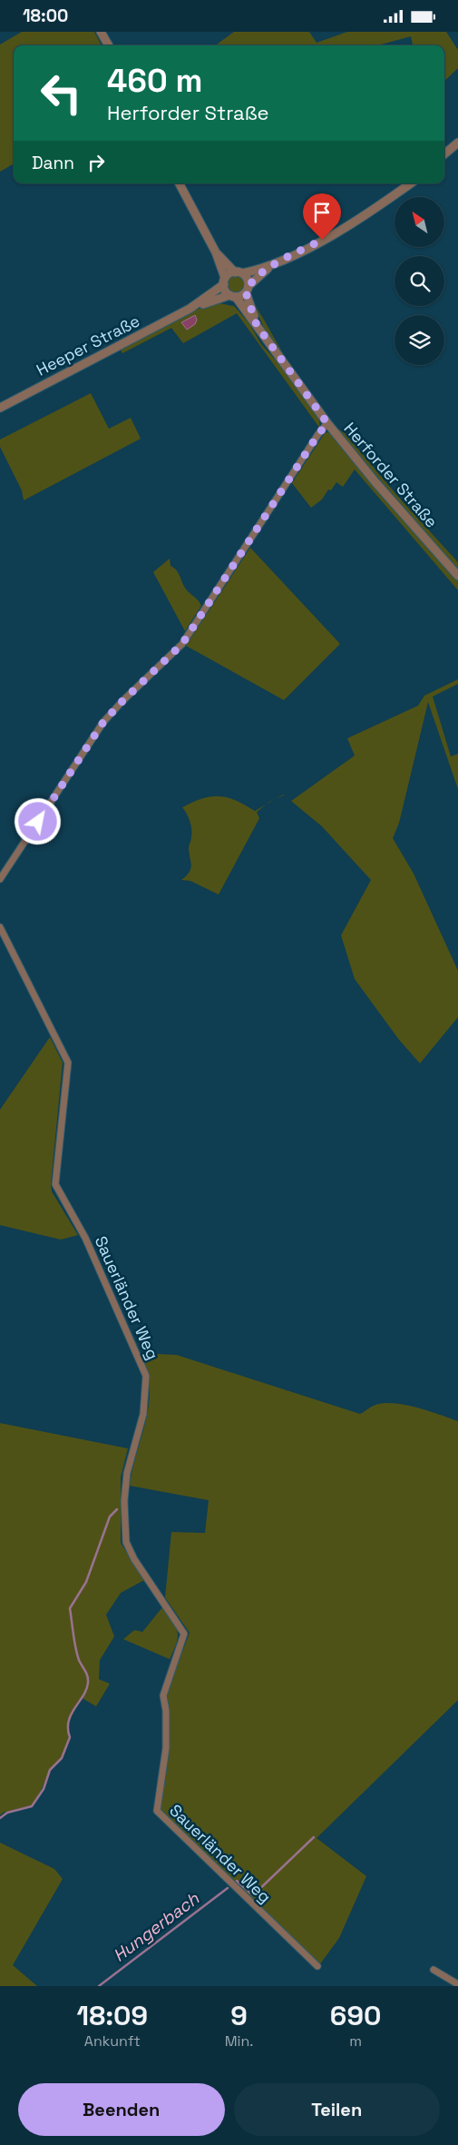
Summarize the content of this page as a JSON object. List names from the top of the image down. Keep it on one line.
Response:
{"streets":{"street":["Heeper Straße","Herforder Straße","Sauerländer Weg"]},"crossings":[["Heeper Straße","Herforder Straße"]],"water":["Hungerbach"],"north":"top left","page":{"status":"18:00","turn":["460 m","Herforder Straße"],"then":"Dann","eta":["18:09","Ankunft","9","Min.","690","m"],"buttons":["Beenden","Teilen"]}}
